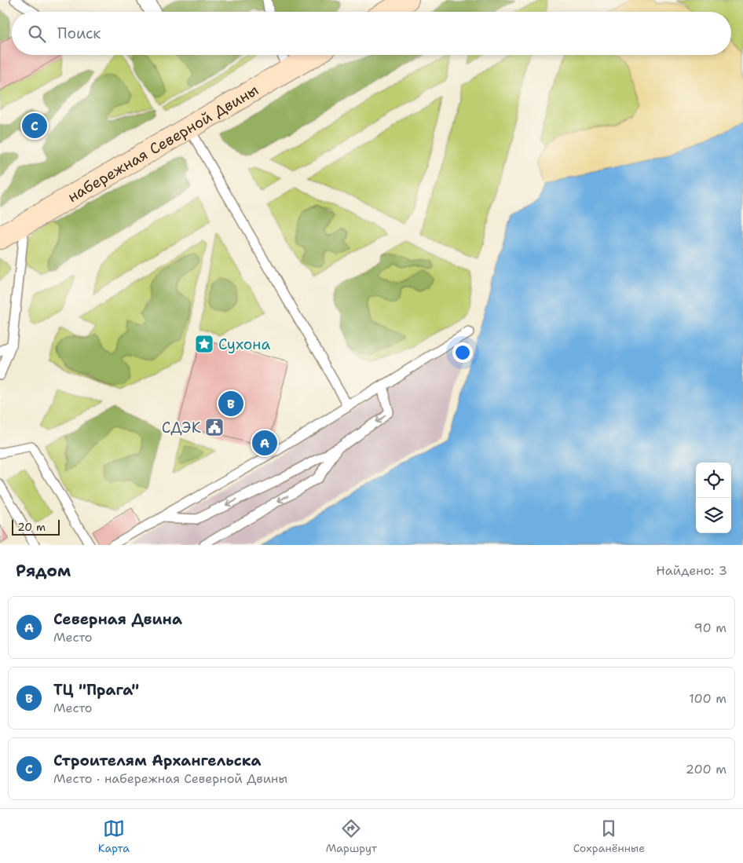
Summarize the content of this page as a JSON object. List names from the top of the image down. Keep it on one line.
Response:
{"streets":{"main road":["набережная Северной Двины"]},"places":{"place":["Сухона"],"public building":["СДЭК"]},"scale_bar":"20 m","page":{"search":"Поиск","pins":["C","B","A"],"scale":"20 m","heading":["Рядом","Найдено: 3"],"list":[{"mark":"A","name":"Северная Двина","note":"Место","value":"90 m"},{"mark":"B","name":"ТЦ \"Прага\"","note":"Место","value":"100 m"},{"mark":"C","name":"Строителям Архангельска","note":"Место · набережная Северной Двины","value":"200 m"}],"nav":["Карта","Маршрут","Сохранённые"]}}
